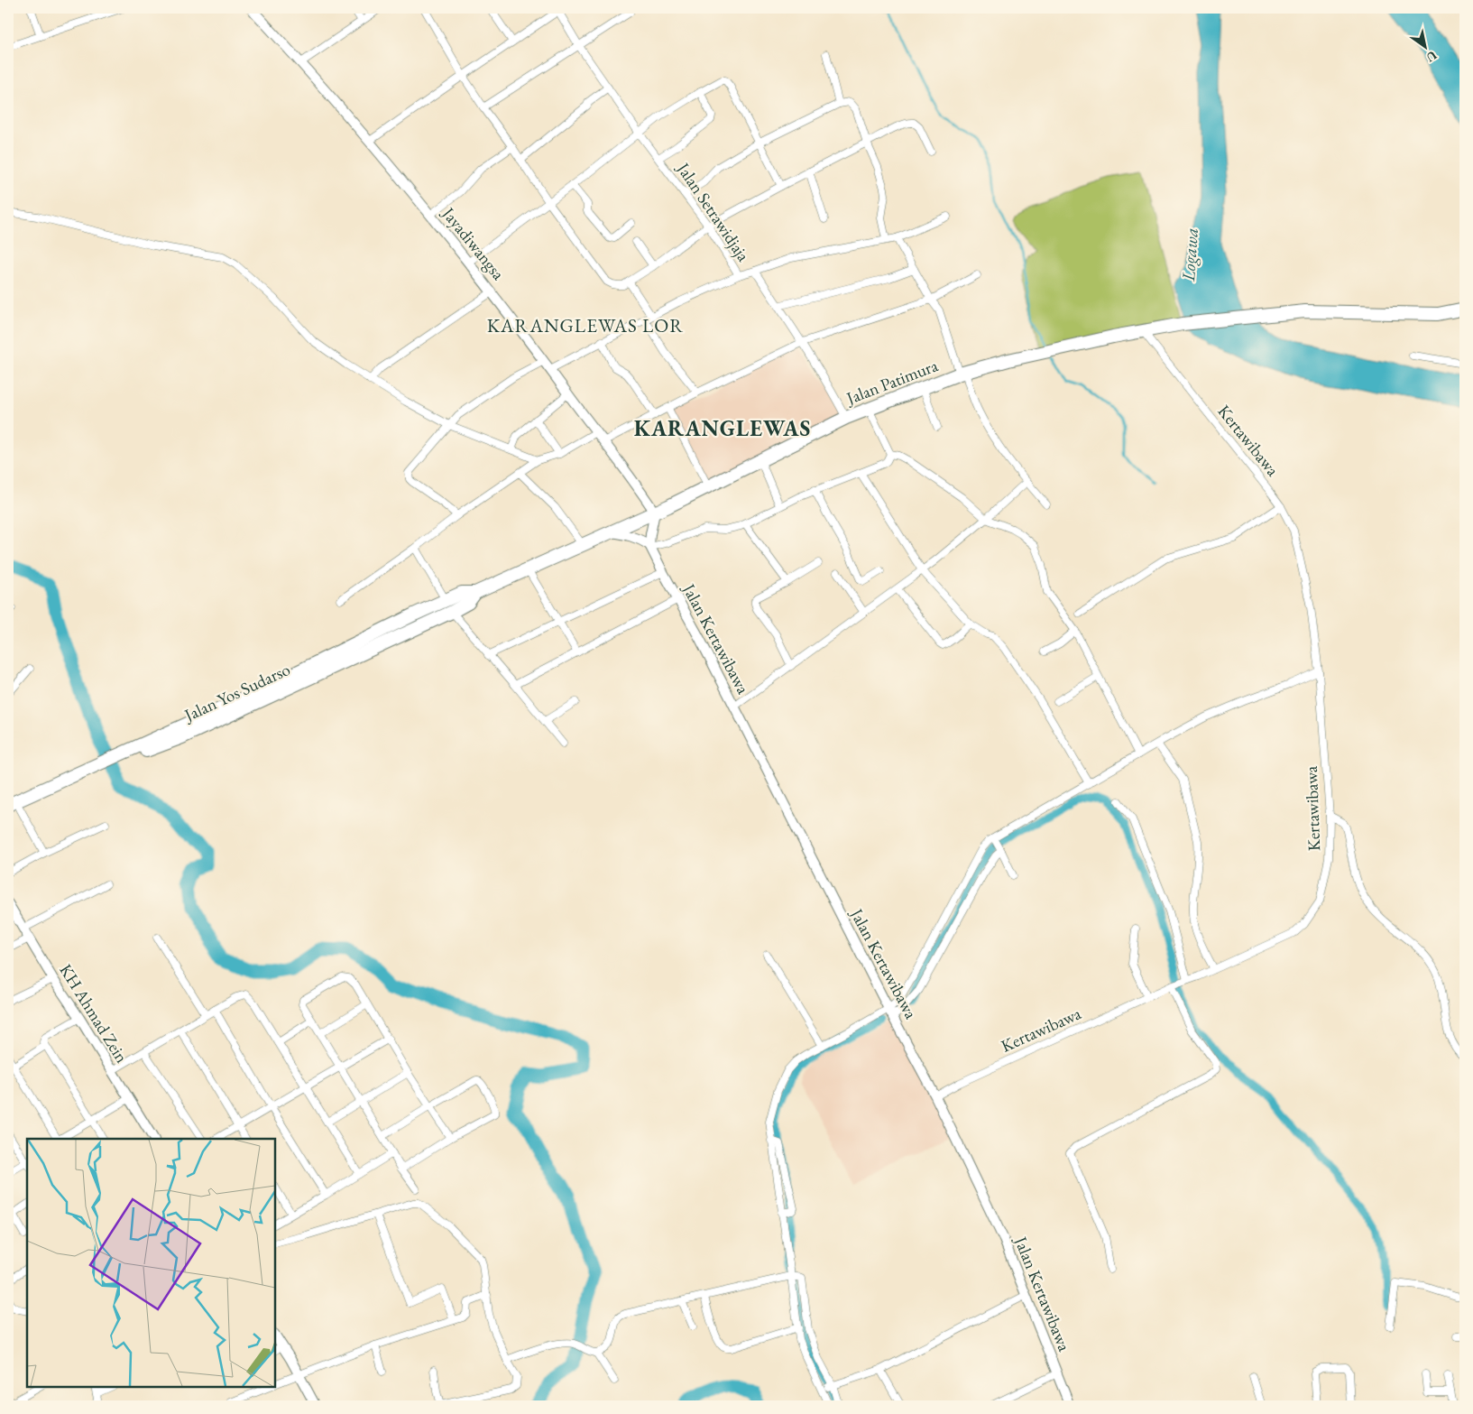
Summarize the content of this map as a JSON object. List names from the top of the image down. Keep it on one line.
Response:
{"streets":{"highway":["Jalan Patimura","Jalan Yos Sudarso"],"street":["Jalan Setrawidjaja","Jayadiwangsa","Kertawibawa","Jalan Kertawibawa","KH Ahmad Zein"]},"crossings":[["Jalan Setrawidjaja","Jalan Patimura"],["Jayadiwangsa","Jalan Patimura"],["Jayadiwangsa","Jalan Yos Sudarso"],["Jalan Patimura","Kertawibawa"],["Jalan Patimura","Jalan Yos Sudarso"],["Kertawibawa","Jalan Kertawibawa"]],"districts":["KARANGLEWAS LOR","KARANGLEWAS"],"water":["Logawa"],"north":"bottom right"}
